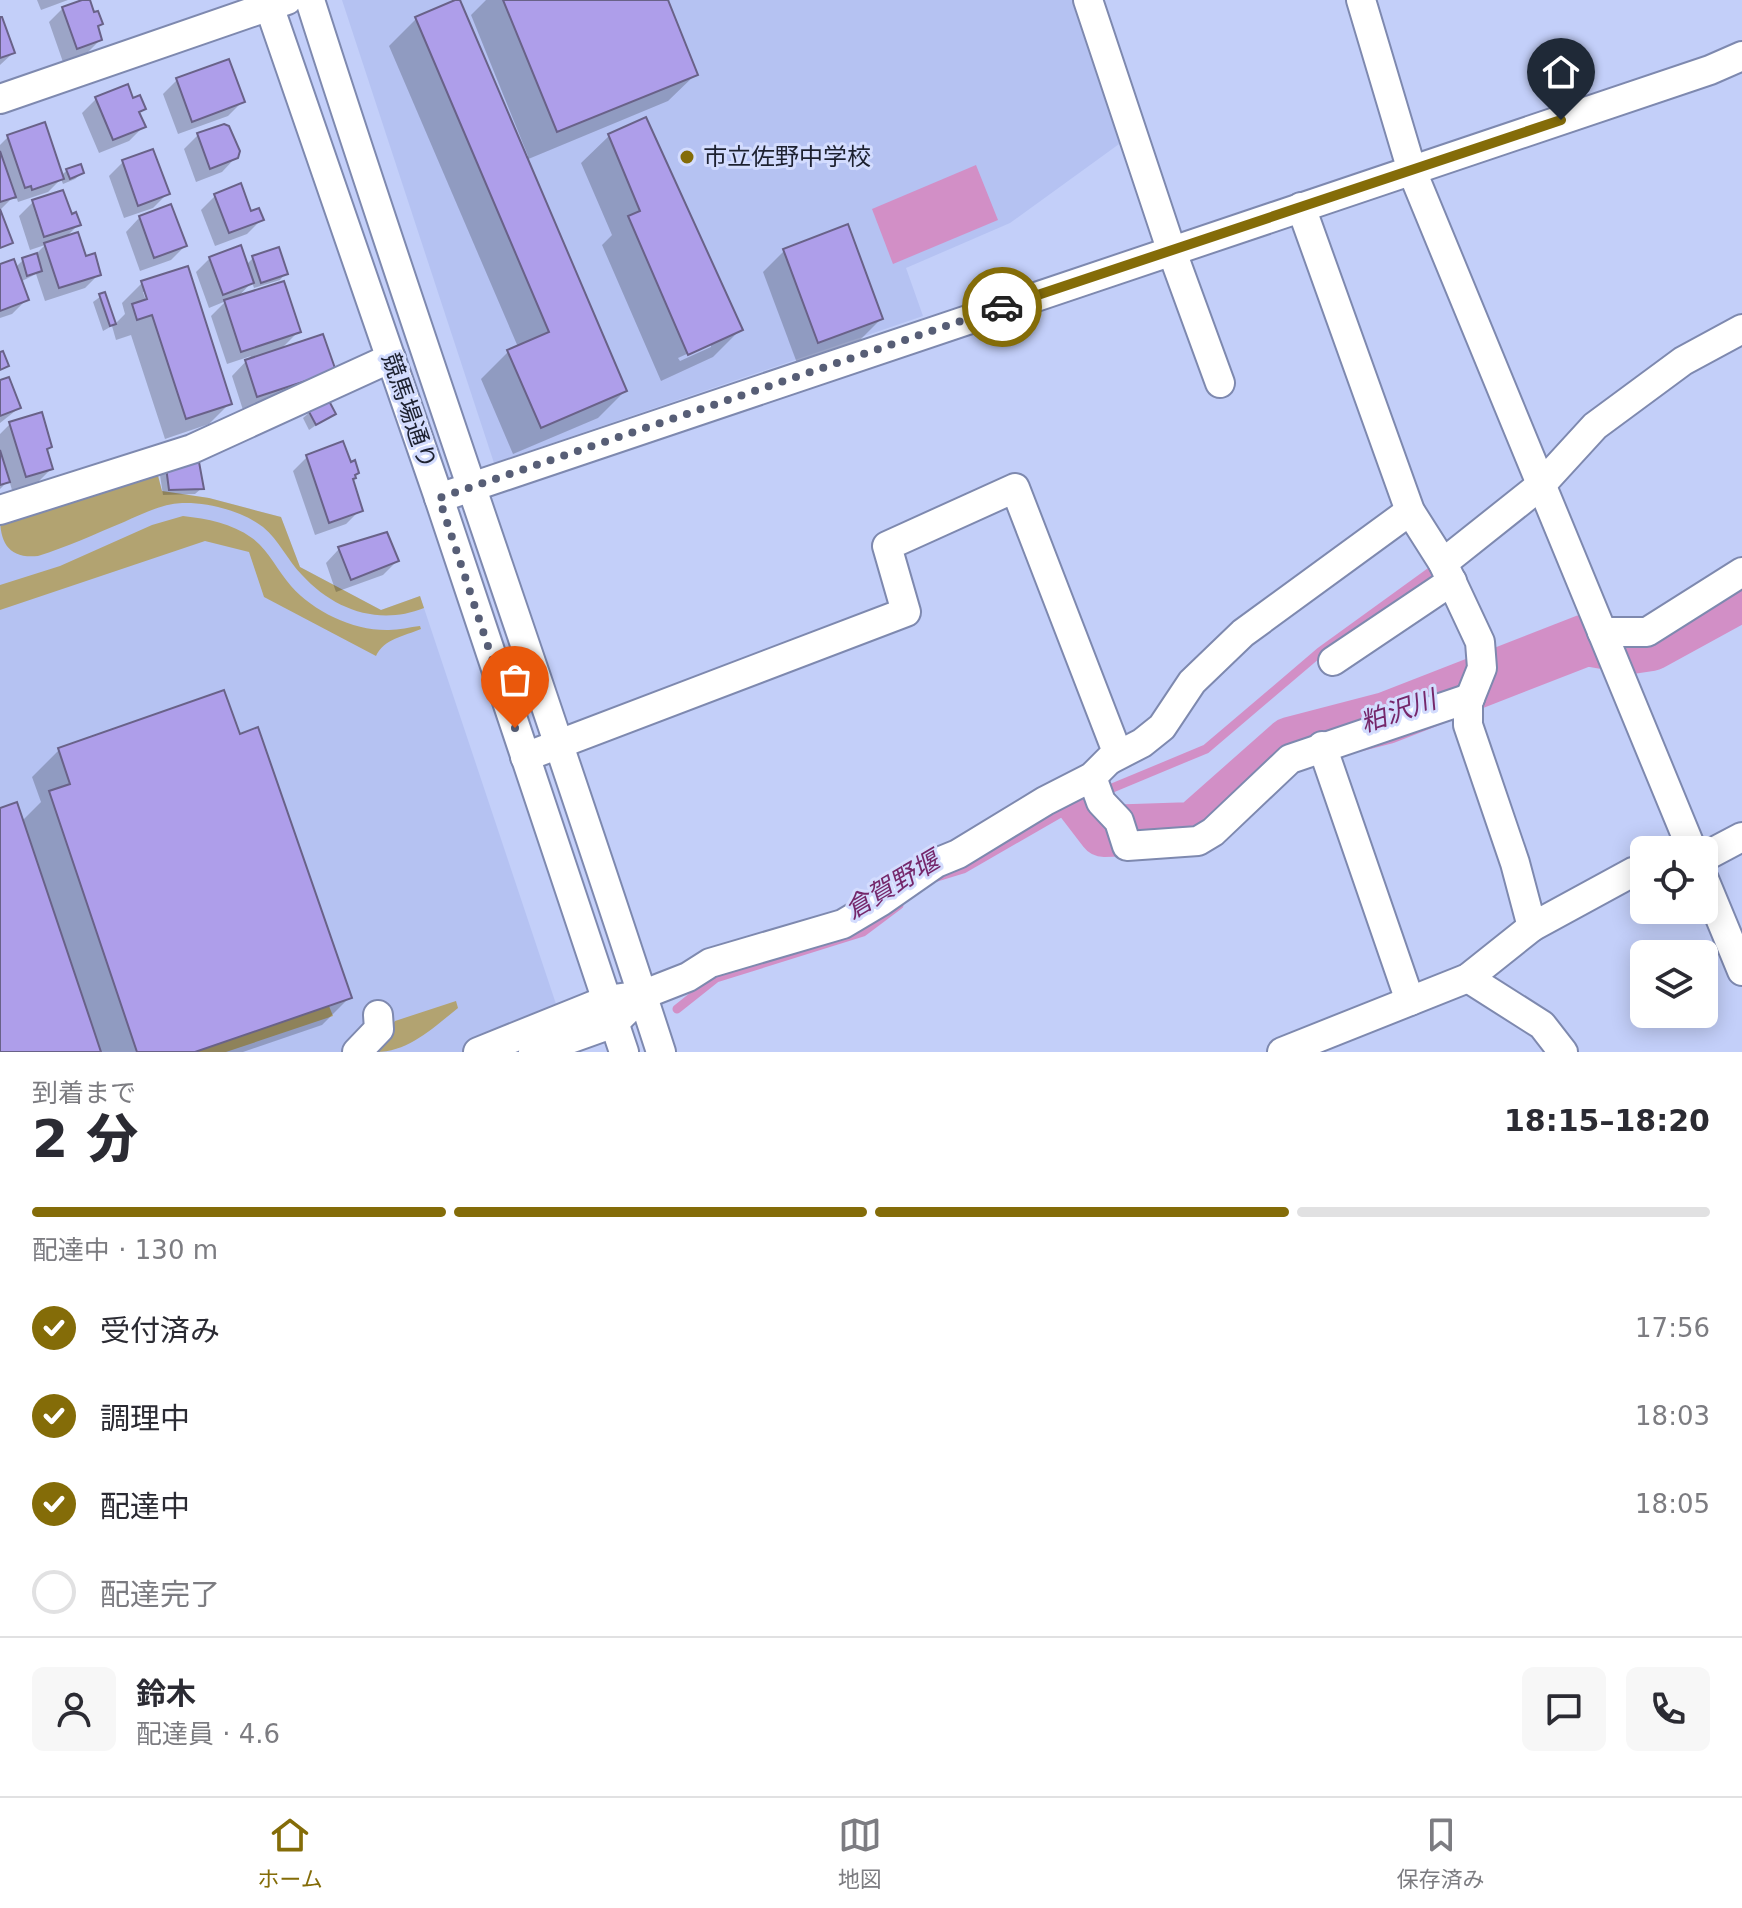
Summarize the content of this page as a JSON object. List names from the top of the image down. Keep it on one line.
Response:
{"streets":{"street":["競馬場通り"]},"water":["粕沢川","倉賀野堰"],"places":["市立佐野中学校"],"page":{"heading":["2 分","到着まで","18:15–18:20"],"panel":["鈴木","配達員 · 4.6"],"bar":"配達中 · 130 m","list":[["受付済み","17:56"],["調理中","18:03"],["配達中","18:05"],"配達完了"],"tabs":["ホーム","地図","保存済み"]}}
